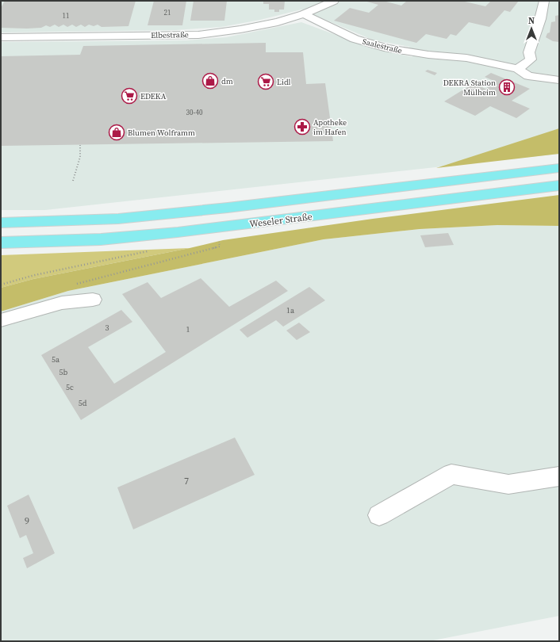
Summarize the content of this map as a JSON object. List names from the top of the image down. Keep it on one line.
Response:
{"streets":{"main road":["Weseler Straße"],"street":["Elbestraße","Saalestraße"]},"crossings":[["Elbestraße","Saalestraße"]],"places":{"shop":["dm","Blumen Wolframm"],"supermarket":["Lidl","EDEKA"],"building":["DEKRA Station Mülheim"],"pharmacy":["Apotheke im Hafen"]},"house_numbers":["21","11","30-40","1a","3","1","5a","5b","5c","5d","7","9"],"north":"top"}
